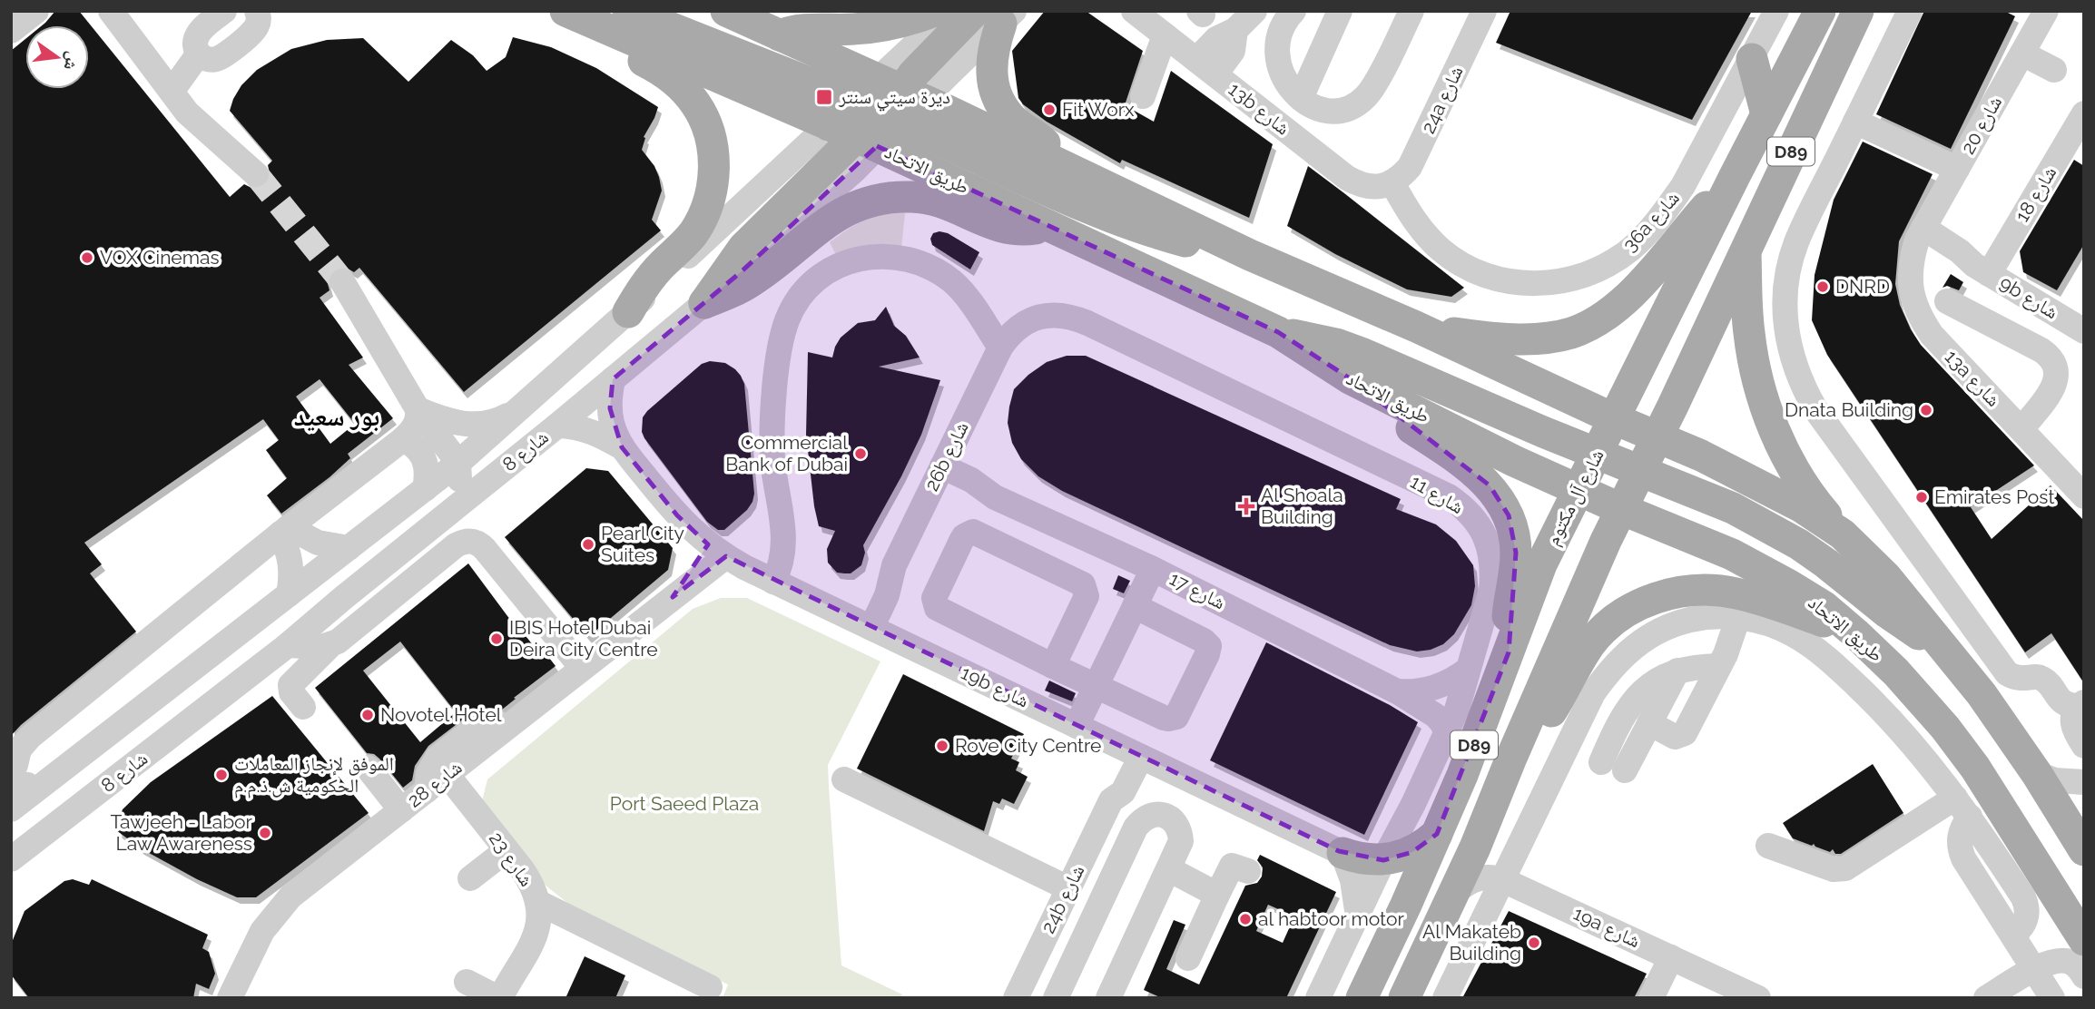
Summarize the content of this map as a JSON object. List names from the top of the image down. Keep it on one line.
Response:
{"streets":{"main road":["D89","طريق الاتحاد","شارع آل مكتوم"],"street":["24a شارع","13b شارع","شارع 20","شارع 18","36a شارع","9b شارع","13a شارع","شارع 8","26b شارع","شارع 11","شارع 17","19b شارع","شارع 28","شارع 23","24b شارع","19a شارع"]},"crossings":[["24a شارع","13b شارع"],["24a شارع","36a شارع"],["13b شارع","36a شارع"],["شارع 20","9b شارع"],["شارع 20","13a شارع"],["D89","طريق الاتحاد"],["D89","19a شارع"],["طريق الاتحاد","شارع 8"],["طريق الاتحاد","شارع آل مكتوم"],["شارع 18","9b شارع"],["9b شارع","13a شارع"],["شارع 8","19b شارع"],["26b شارع","شارع 11"],["26b شارع","شارع 17"],["26b شارع","19b شارع"],["شارع 11","شارع 17"],["19b شارع","24b شارع"],["شارع 28","شارع 23"]],"districts":["بور سعيد"],"parks":["Port Saeed Plaza"],"places":{"transit":["ديرة سيتي سنتر"],"other":["Fit Worx","VOX Cinemas","DNRD","Dnata Building","Commercial Bank of Dubai","Emirates Post","Pearl City Suites","IBIS Hotel Dubai Deira City Centre","Novotel Hotel","Rove City Centre","الموفق لإنجاز المعاملات الحكومية ش.ذ.م.م","Tawjeeh - Labor Law Awareness","al habtoor motor","Al Makateb Building"],"health":["Al Shoala Building"]},"north":"right"}
